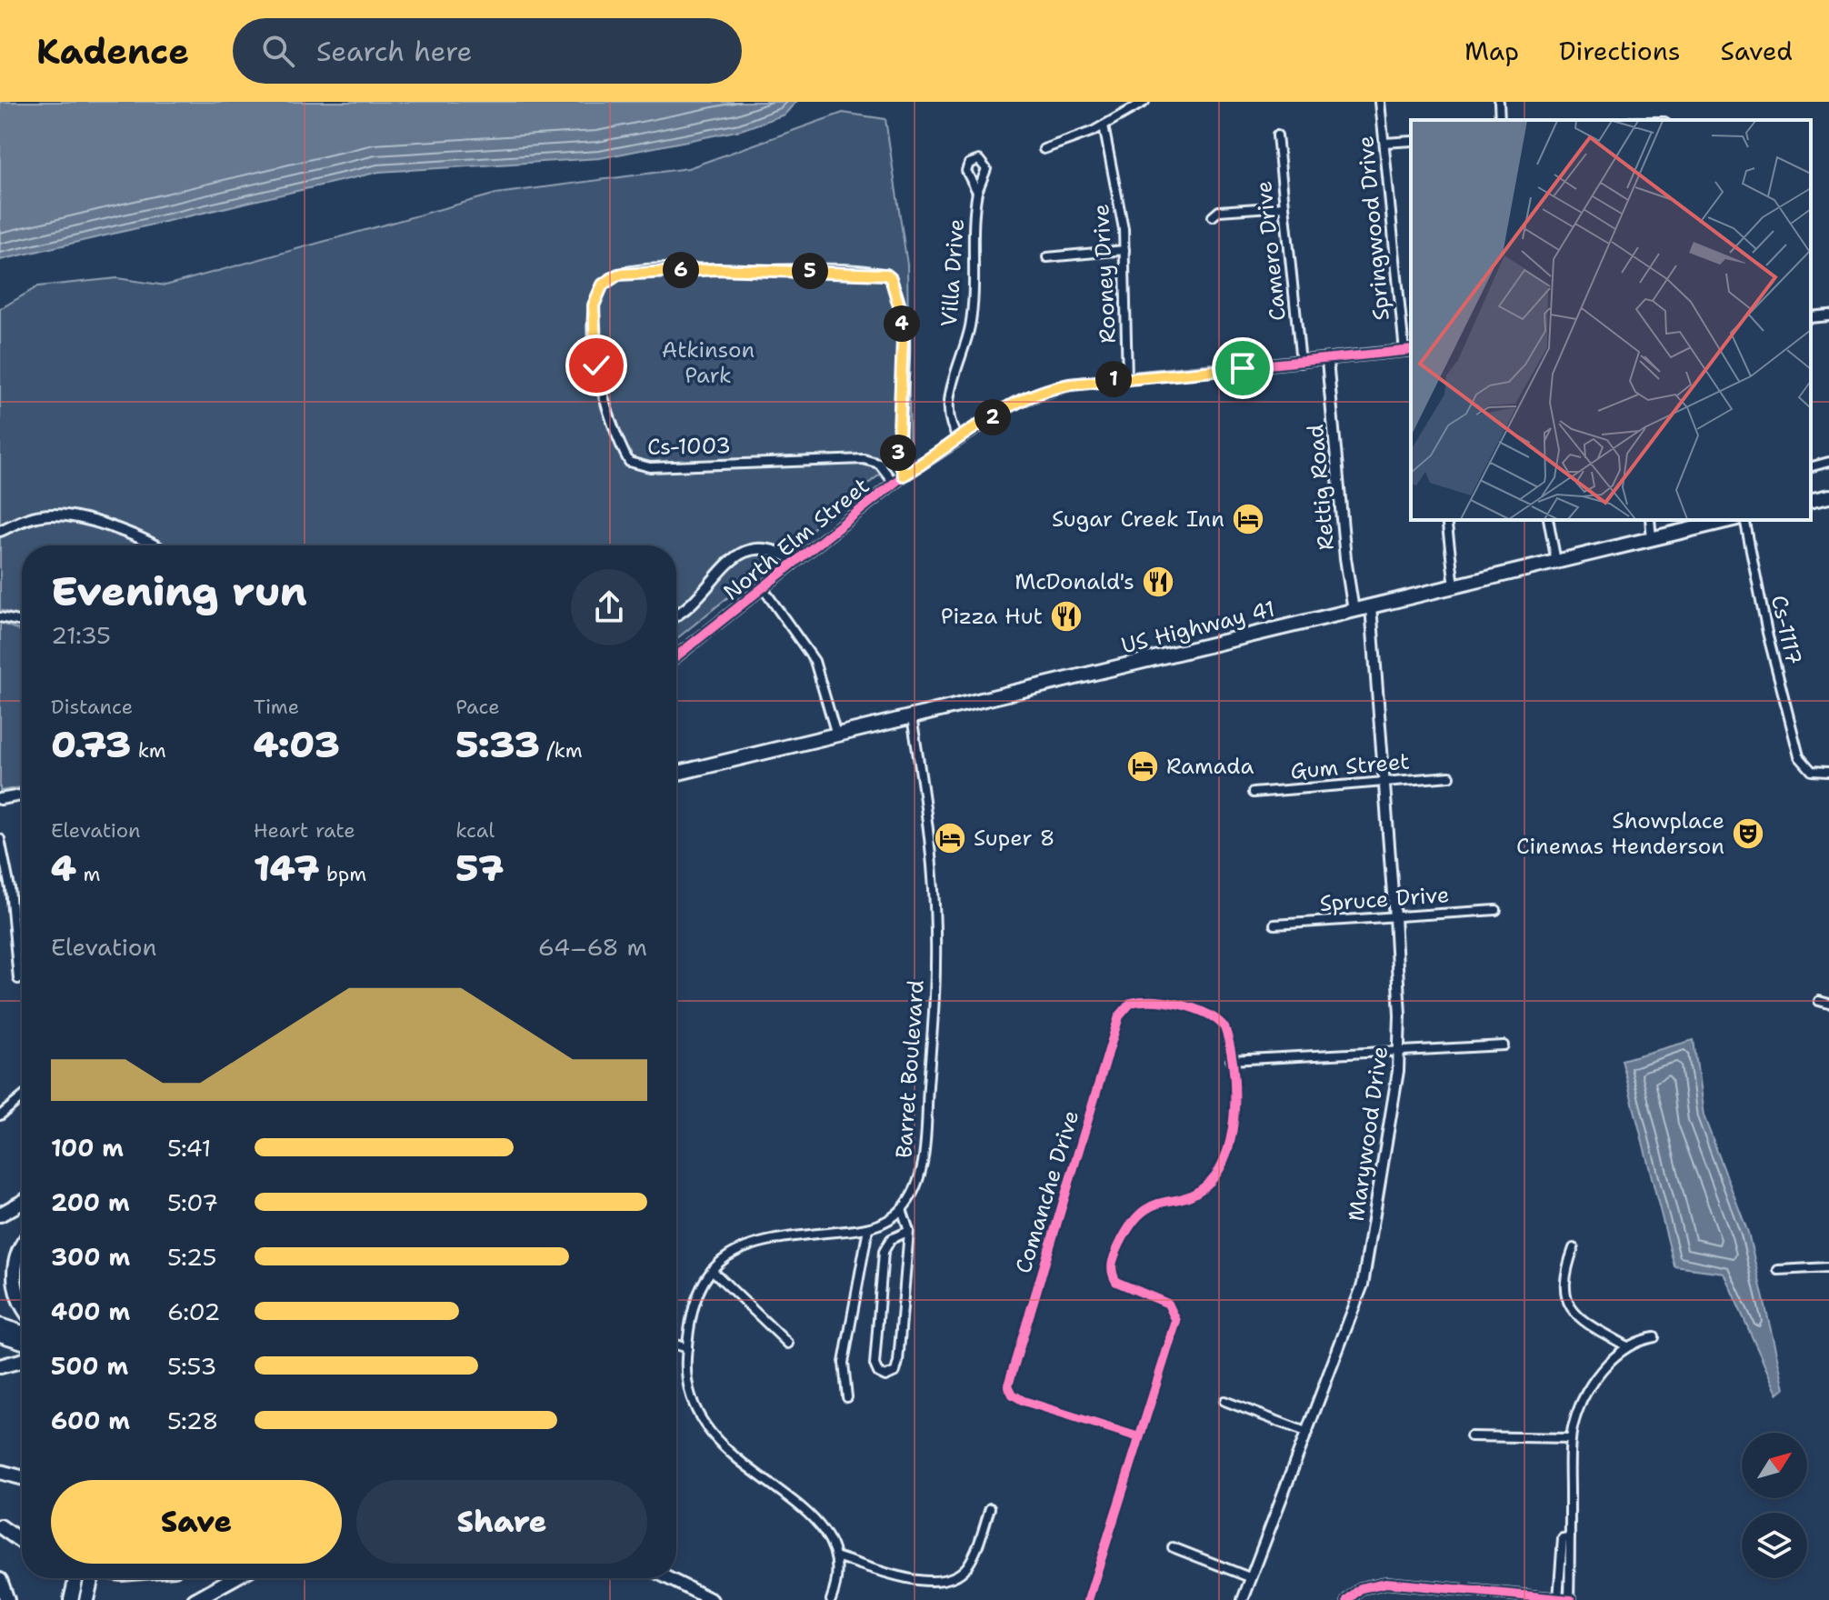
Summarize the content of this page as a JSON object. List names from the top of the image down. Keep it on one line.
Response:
{"streets":{"highway":["US Highway 41"],"street":["Springwood Drive","Camero Drive","Villa Drive","Rooney Drive","Cs-1003","Rettig Road","North Elm Street","Cs-1117","Gum Street","Spruce Drive","Barret Boulevard","Marywood Drive","Comanche Drive"]},"crossings":[["Springwood Drive","North Elm Street"],["Camero Drive","North Elm Street"],["Villa Drive","North Elm Street"],["Rooney Drive","North Elm Street"],["Cs-1003","North Elm Street"],["Rettig Road","North Elm Street"],["Rettig Road","US Highway 41"],["US Highway 41","Barret Boulevard"],["US Highway 41","Marywood Drive"],["Gum Street","Marywood Drive"],["Spruce Drive","Marywood Drive"]],"parks":["Atkinson Park"],"places":{"hotel":["Sugar Creek Inn","Ramada","Super 8"],"restaurant":["McDonald's","Pizza Hut"],"theatre":["Showplace Cinemas Henderson"]},"north":"top right","page":{"header":"Kadence","search":"Search here","nav":["Map","Directions","Saved"],"pins":["6","5","4","1","2","3"],"heading":["Evening run","21:35"],"stats":[["Distance","0.73 km"],["Time","4:03"],["Pace","5:33 /km"],["Elevation","4 m"],["Heart rate","147 bpm"],["kcal","57"]],"chart":["Elevation","64–68 m"],"list":[{"name":"100 m","note":"5:41"},{"name":"200 m","note":"5:07"},{"name":"300 m","note":"5:25"},{"name":"400 m","note":"6:02"},{"name":"500 m","note":"5:53"},{"name":"600 m","note":"5:28"}],"buttons":["Save","Share"]}}
